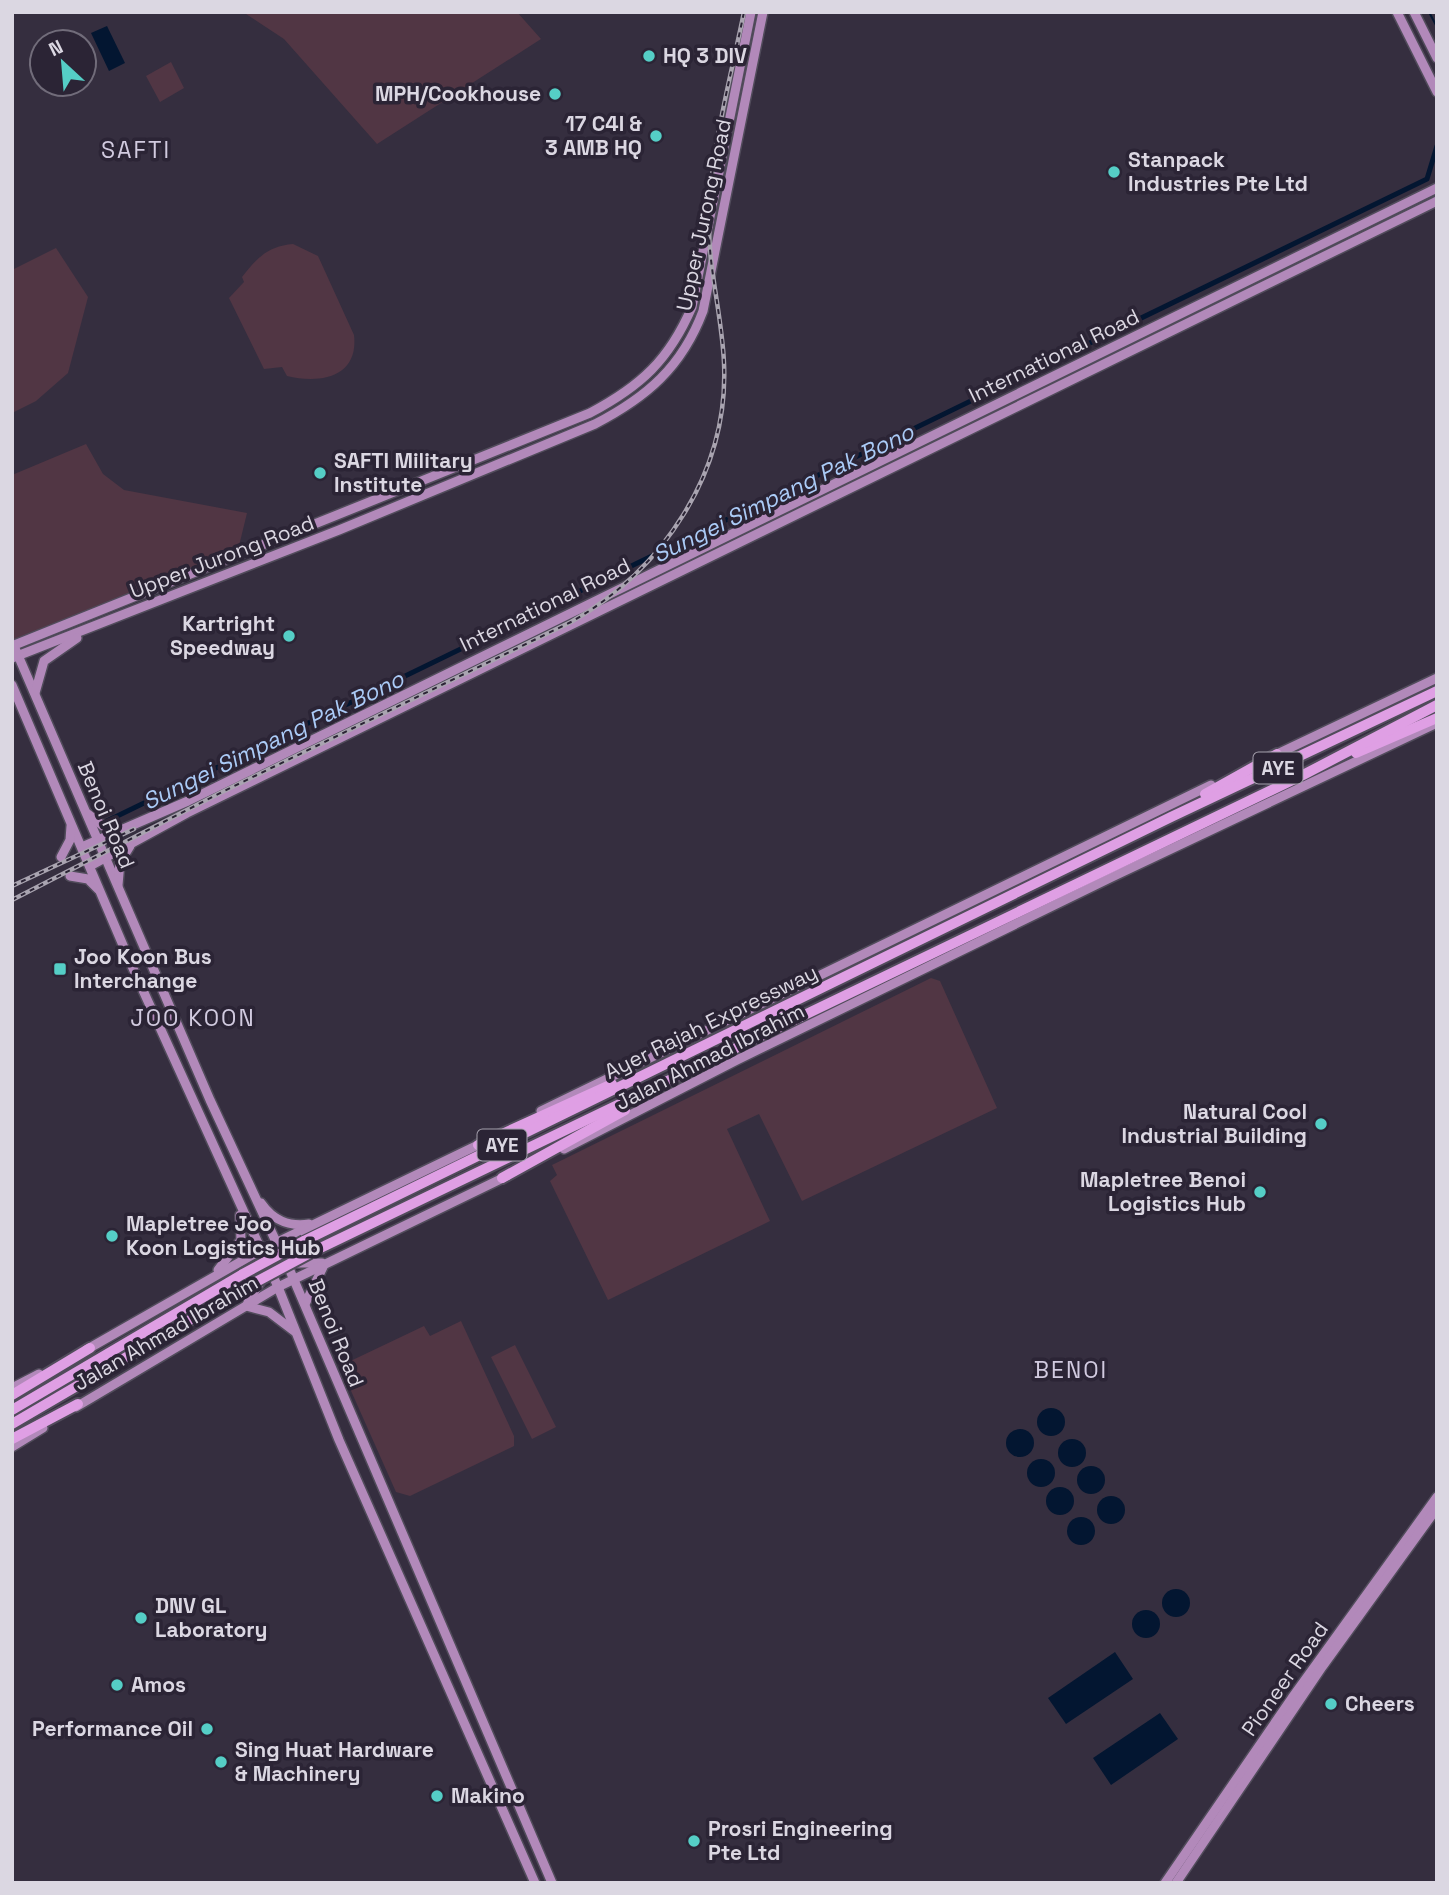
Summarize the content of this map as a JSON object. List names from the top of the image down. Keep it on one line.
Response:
{"streets":{"highway":["AYE","Ayer Rajah Expressway"],"main road":["Upper Jurong Road","International Road","Benoi Road","Jalan Ahmad Ibrahim","Pioneer Road"]},"crossings":[["Upper Jurong Road","Benoi Road"],["International Road","Benoi Road"],["Benoi Road","Jalan Ahmad Ibrahim"]],"districts":["SAFTI","JOO KOON","BENOI"],"water":["Sungei Simpang Pak Bono"],"places":{"other":["HQ 3 DIV","MPH/Cookhouse","17 C4I & 3 AMB HQ","Stanpack Industries Pte Ltd","SAFTI Military Institute","Kartright Speedway","Natural Cool Industrial Building","Mapletree Benoi Logistics Hub","Mapletree Joo Koon Logistics Hub","DNV GL Laboratory","Amos","Cheers","Performance Oil","Sing Huat Hardware & Machinery","Makino","Prosri Engineering Pte Ltd"],"transit":["Joo Koon Bus Interchange"]},"north":"top left"}
